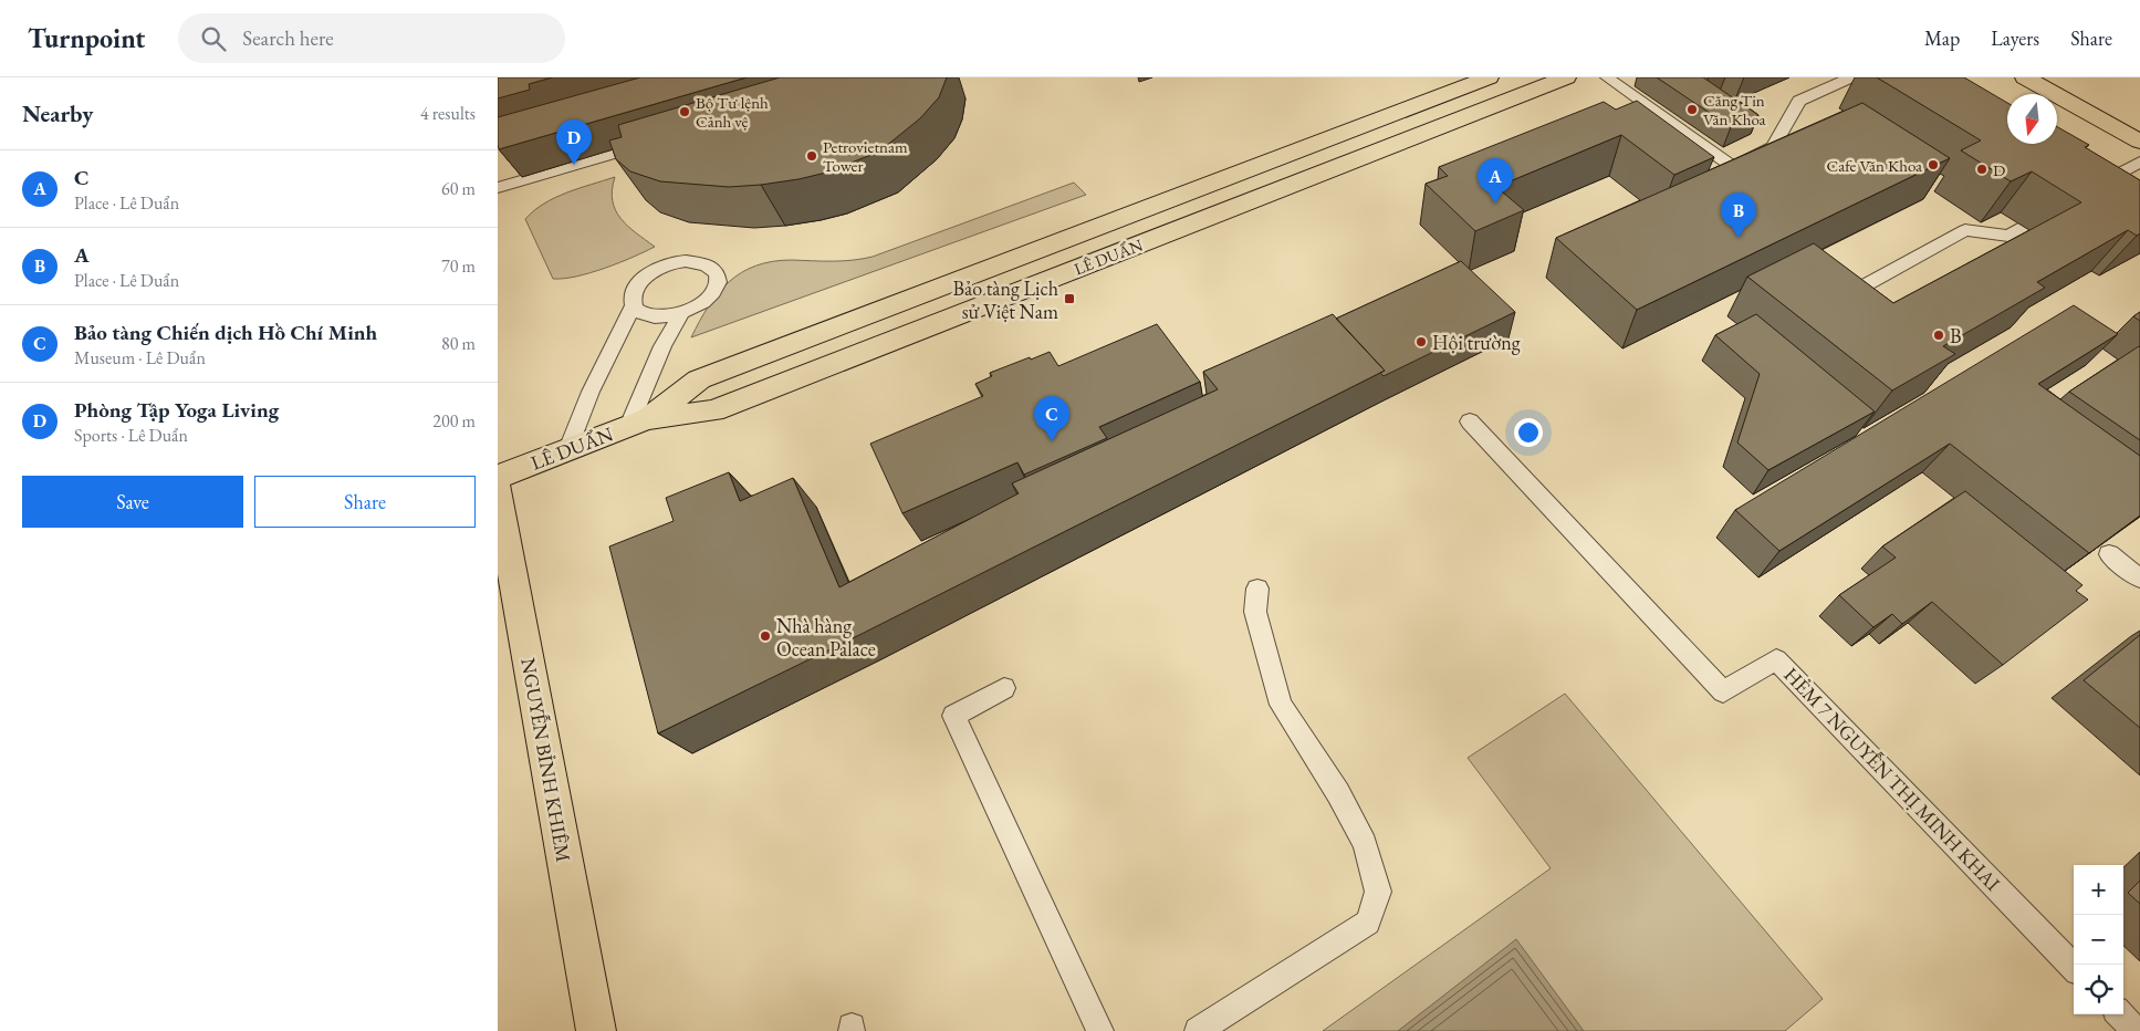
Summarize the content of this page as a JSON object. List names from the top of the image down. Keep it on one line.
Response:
{"streets":{"main road":["LÊ DUẨN","NGUYỄN BỈNH KHIÊM"],"lane":["HẺM 7 NGUYỄN THỊ MINH KHAI"]},"places":{"other":["Căng Tin Văn Khoa","Bộ Tư lệnh Cảnh vệ","Petrovietnam Tower","Cafe Văn Khoa","D","B","Hội trường","Nhà hàng Ocean Palace"],"transit":["Bảo tàng Lịch sử Việt Nam"]},"north":"bottom","page":{"header":"Turnpoint","search":"Search here","nav":["Map","Layers","Share"],"heading":["Nearby","4 results"],"pins":["D","A","B","C"],"list":[{"mark":"A","name":"C","note":"Place · Lê Duẩn","value":"60 m"},{"mark":"B","name":"A","note":"Place · Lê Duẩn","value":"70 m"},{"mark":"C","name":"Bảo tàng Chiến dịch Hồ Chí Minh","note":"Museum · Lê Duẩn","value":"80 m"},{"mark":"D","name":"Phòng Tập Yoga Living","note":"Sports · Lê Duẩn","value":"200 m"}],"buttons":["Save","Share"],"map_buttons":["+","−"]}}
